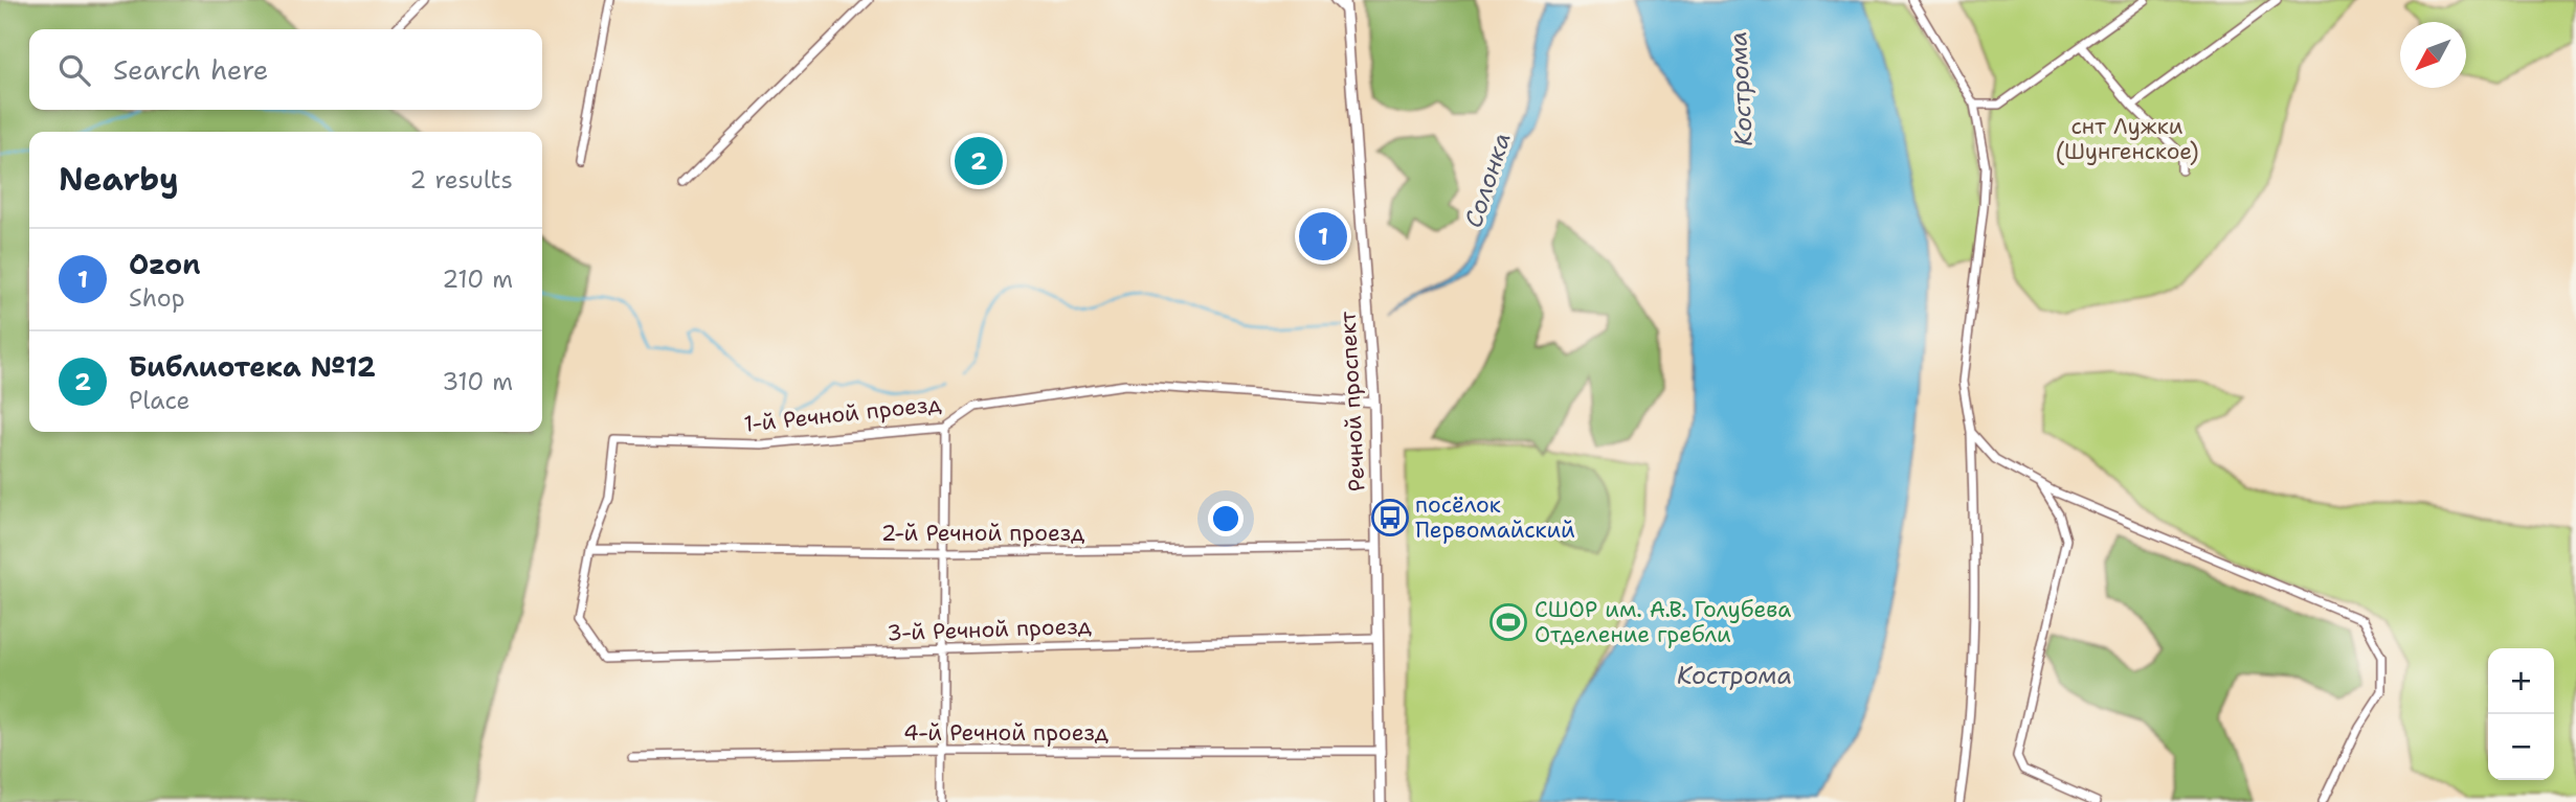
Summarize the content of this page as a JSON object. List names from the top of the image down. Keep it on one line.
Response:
{"streets":{"street":["Речной проспект","1-й Речной проезд","2-й Речной проезд","3-й Речной проезд","4-й Речной проезд"]},"crossings":[["Речной проспект","1-й Речной проезд"],["Речной проспект","2-й Речной проезд"],["Речной проспект","3-й Речной проезд"],["Речной проспект","4-й Речной проезд"],["1-й Речной проезд","2-й Речной проезд"],["1-й Речной проезд","3-й Речной проезд"],["2-й Речной проезд","3-й Речной проезд"]],"water":["Кострома","Солонка"],"parks":["снт Лужки (Шунгенское)"],"places":{"bus stop":["посёлок Первомайский"],"sports":["СШОР им. А.В. Голубева Отделение гребли"]},"north":"bottom left","page":{"search":"Search here","heading":["Nearby","2 results"],"pins":["2","1"],"list":[{"mark":"1","name":"Ozon","note":"Shop","value":"210 m"},{"mark":"2","name":"Библиотека №12","note":"Place","value":"310 m"}],"map_buttons":["+","−"]}}
